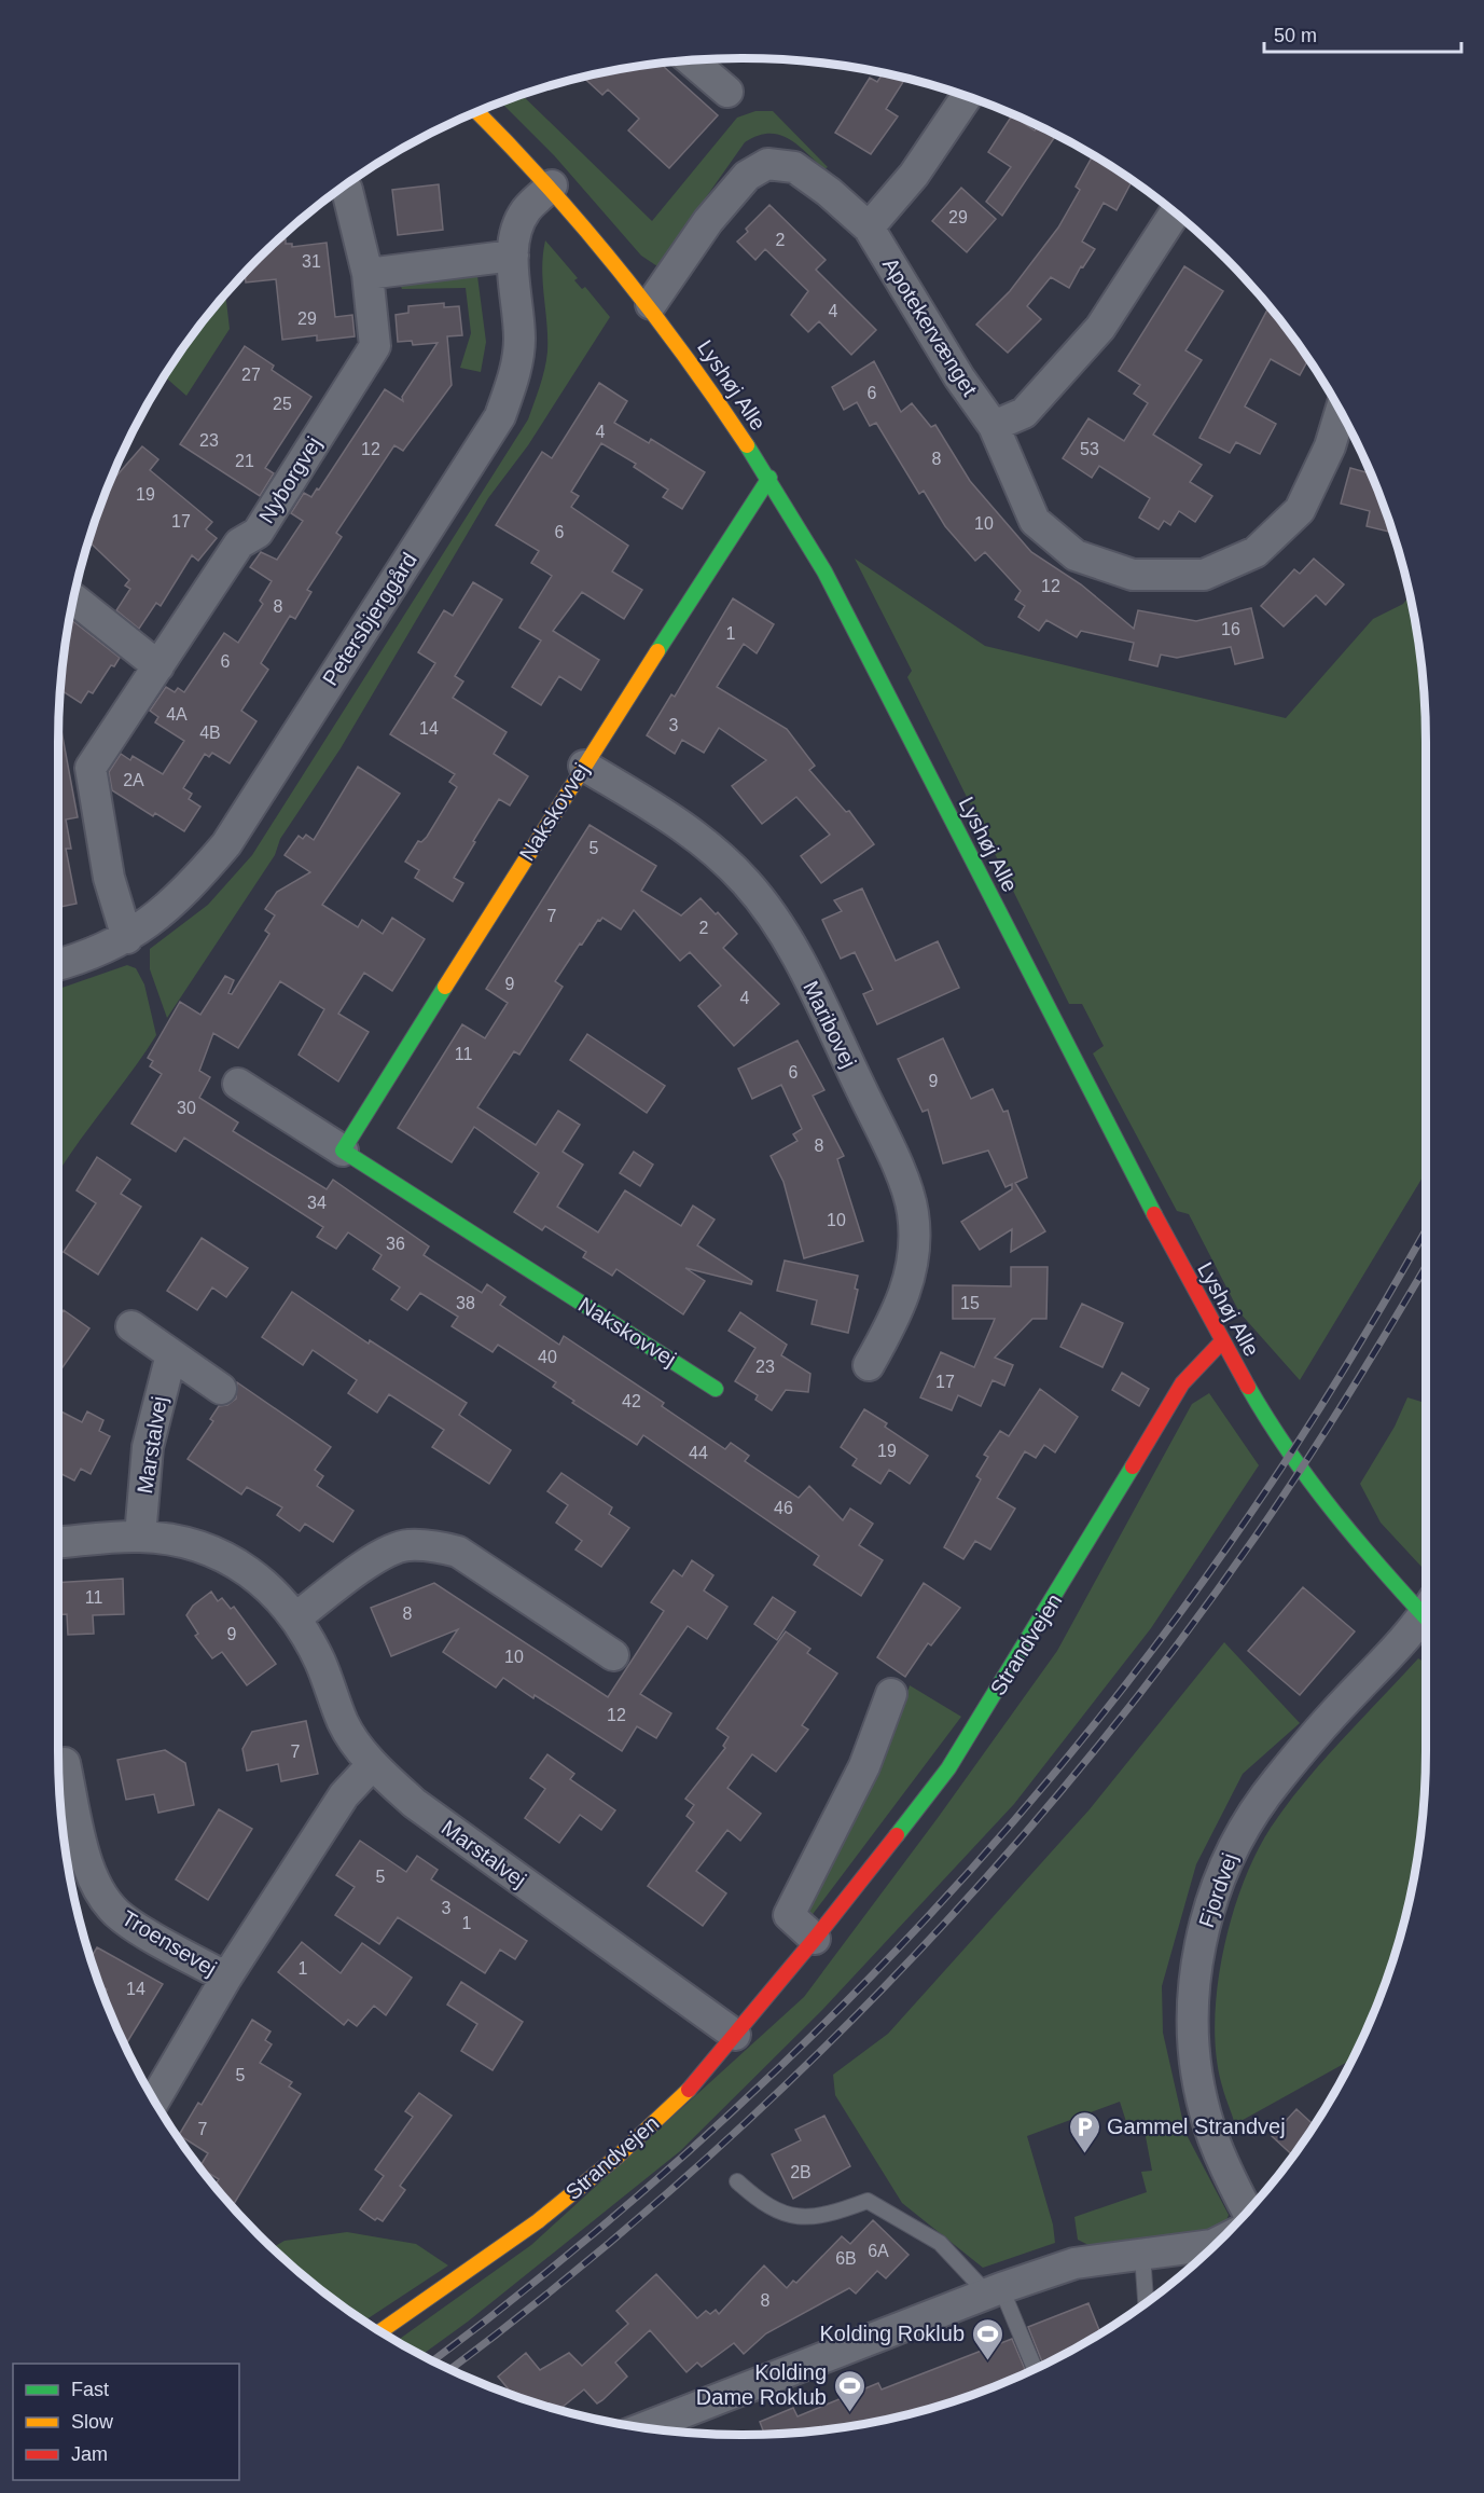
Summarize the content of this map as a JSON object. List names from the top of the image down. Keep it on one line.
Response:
{"streets":{"street":["Apotekervænget","Lyshøj Alle","Nyborgvej","Petersbjerggård","Nakskovvej","Maribovej","Marstalvej","Strandvejen","Fjordvej","Troensevej"]},"crossings":[["Apotekervænget","Lyshøj Alle"],["Lyshøj Alle","Petersbjerggård"],["Lyshøj Alle","Nakskovvej"],["Lyshøj Alle","Strandvejen"],["Nyborgvej","Petersbjerggård"],["Nakskovvej","Maribovej"],["Marstalvej","Strandvejen"],["Marstalvej","Troensevej"]],"places":{"parking":["Gammel Strandvej"],"sports":["Kolding Roklub","Kolding Dame Roklub"]},"house_numbers":["29","2","31","4","29","27","6","25","4","23","12","53","8","21","19","17","10","6","12","8","16","1","6","4A","3","14","4B","2A","5","7","2","9","4","11","6","9","30","8","34","10","36","38","15","40","23","17","42","19","44","46","11","8","9","10","12","7","5","3","1","1","14","5","7","2B","6A","6B","8"],"legend":["Fast","Slow","Jam"],"scale_bar":"50 m"}
